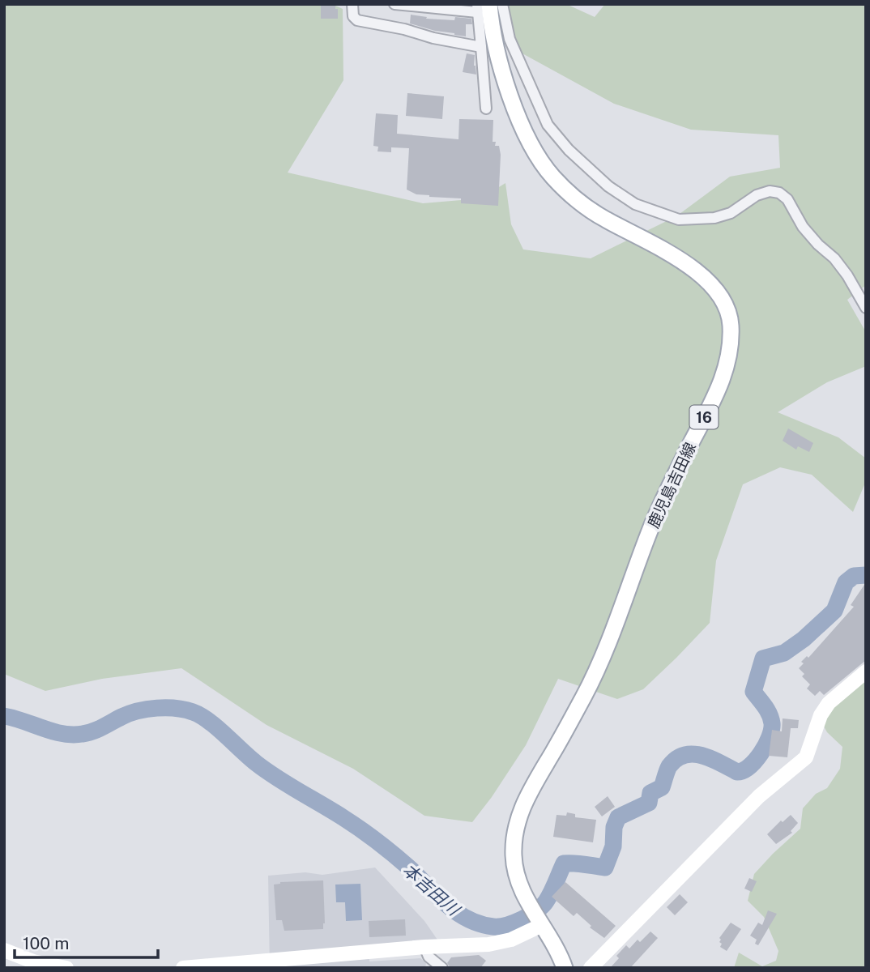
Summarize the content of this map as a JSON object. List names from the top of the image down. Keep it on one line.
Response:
{"streets":{"main road":["16","鹿児島吉田線"]},"water":["本吉田川"],"scale_bar":"100 m"}
